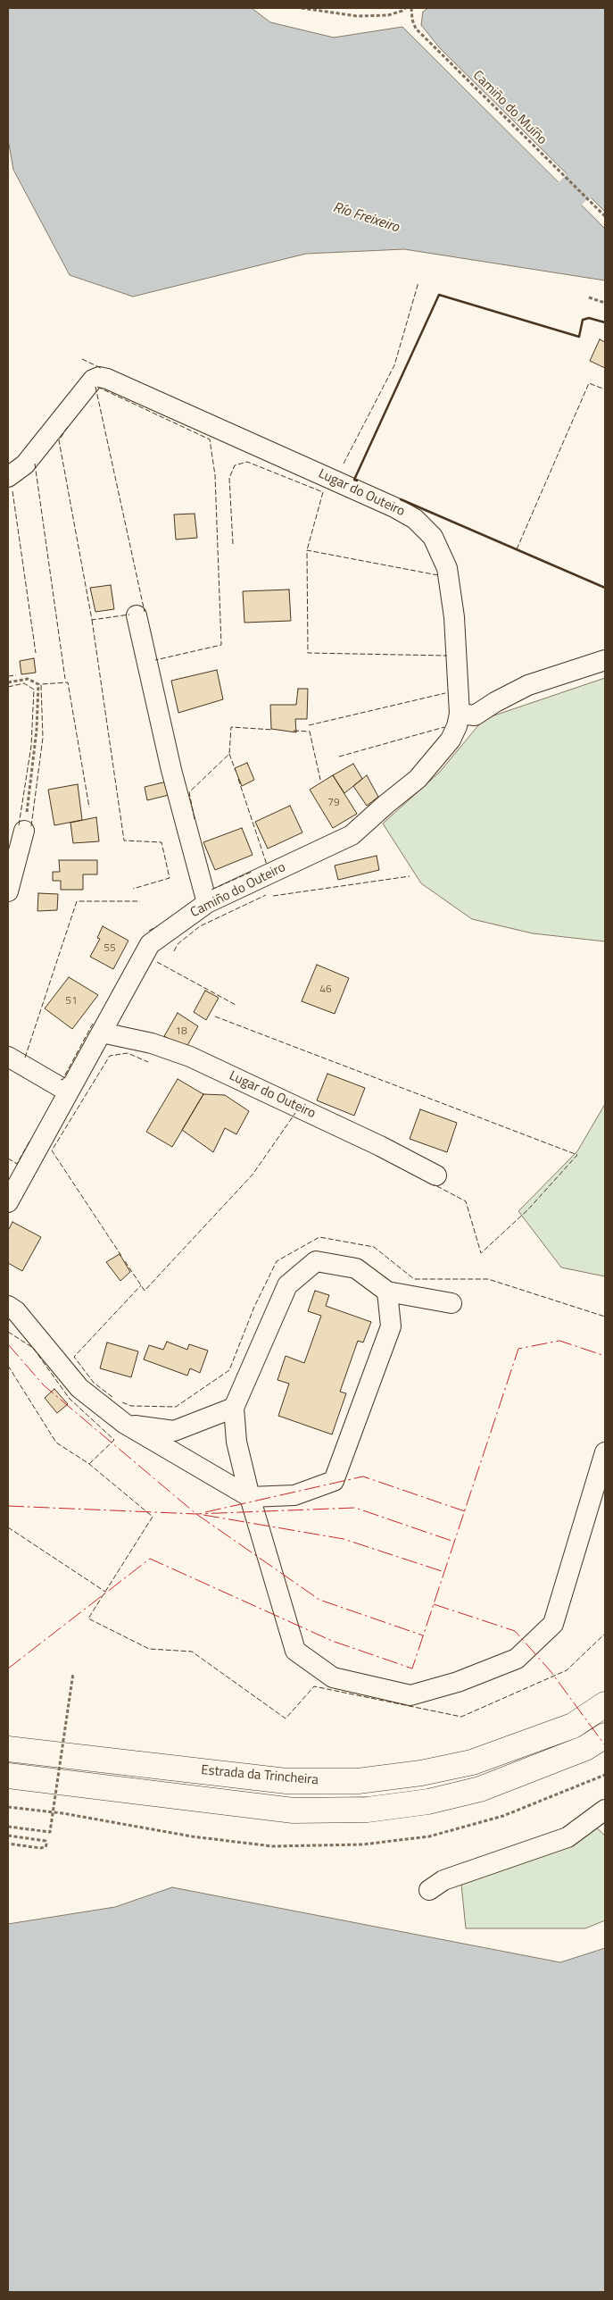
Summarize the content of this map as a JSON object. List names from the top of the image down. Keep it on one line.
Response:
{"streets":{"highway":["Estrada da Trincheira"],"street":["Lugar do Outeiro","Camiño do Outeiro"],"path":["Camiño do Muíño"]},"crossings":[["Lugar do Outeiro","Camiño do Outeiro"]],"water":["Río Freixeiro"],"house_numbers":["79","55","46","51","18"]}
